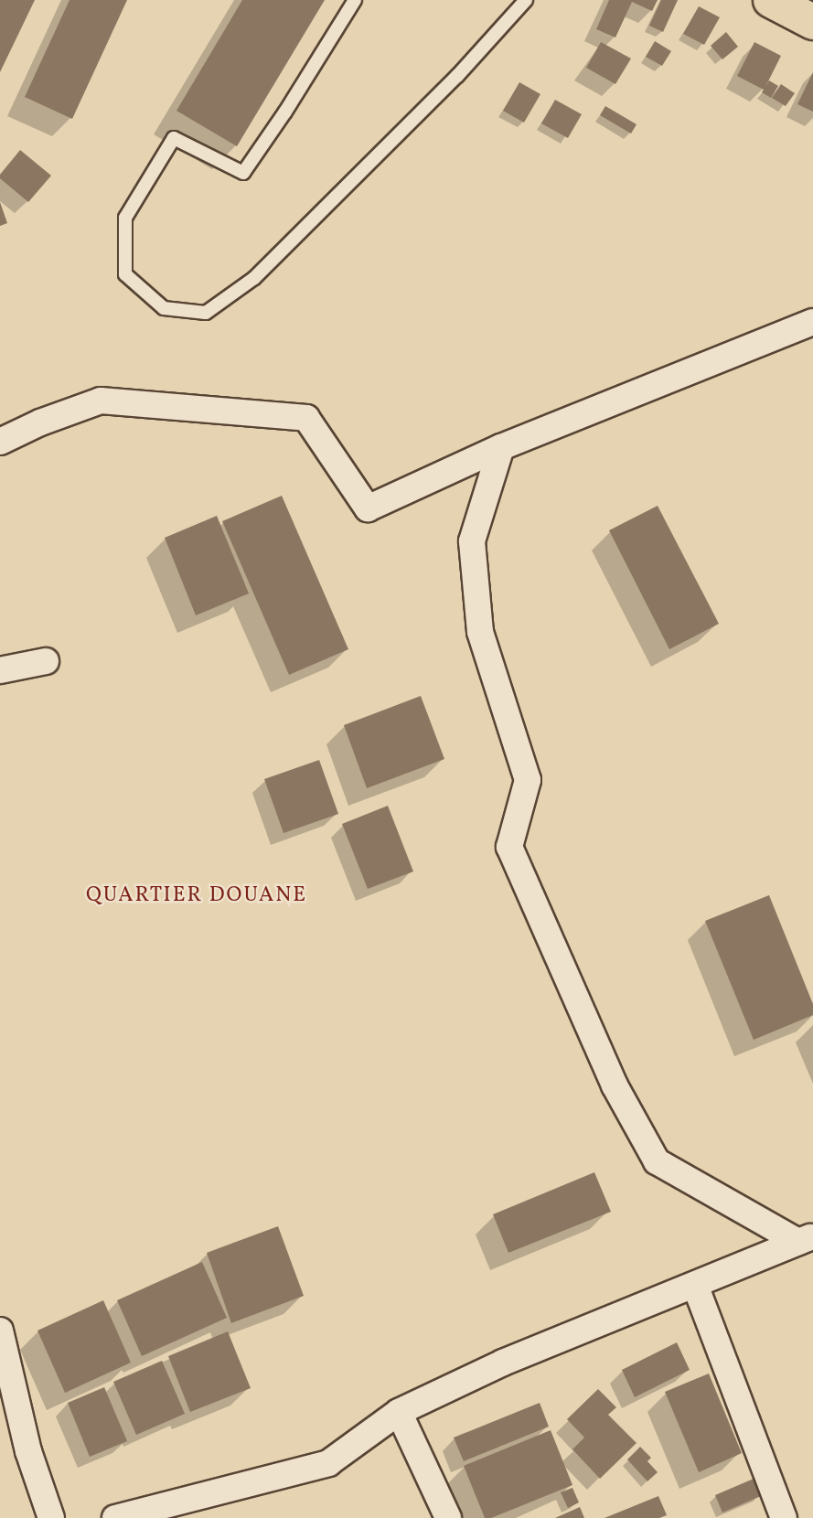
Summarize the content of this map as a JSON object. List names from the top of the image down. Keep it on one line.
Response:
{"districts":["QUARTIER DOUANE"]}
